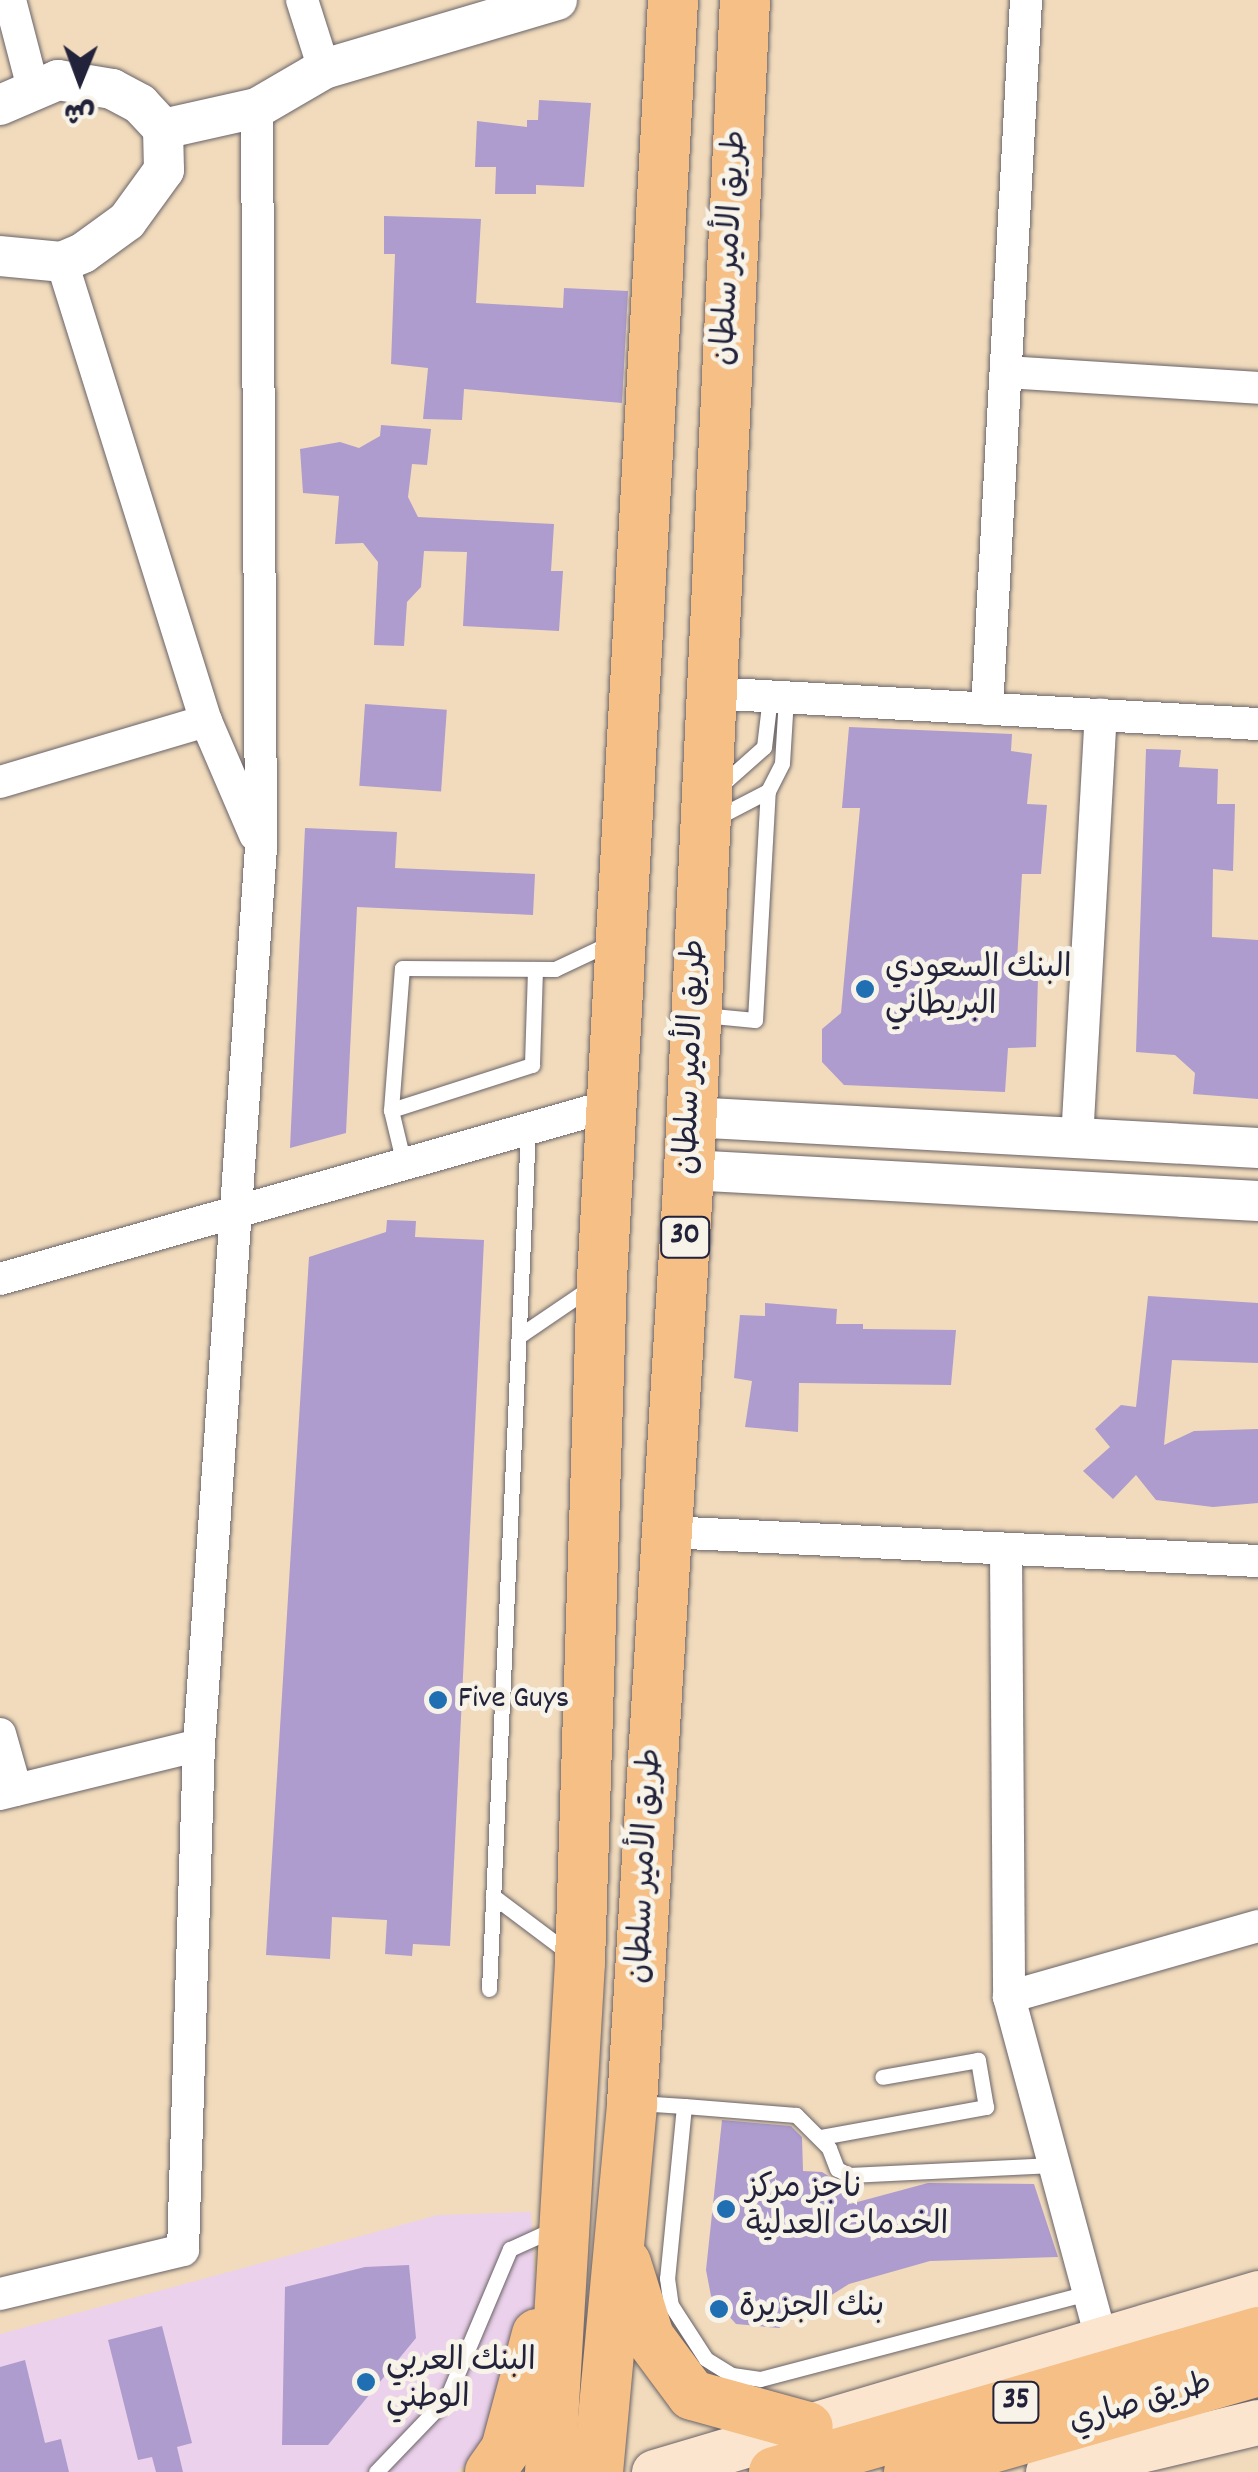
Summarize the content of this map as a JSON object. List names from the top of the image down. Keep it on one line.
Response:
{"streets":{"main road":["طريق الأمير سلطان","30","35","طريق صاري"]},"places":["البنك السعودي البريطاني","Five Guys","ناجز مركز الخدمات العدلية","بنك الجزيرة","البنك العربي الوطني"],"north":"bottom"}
